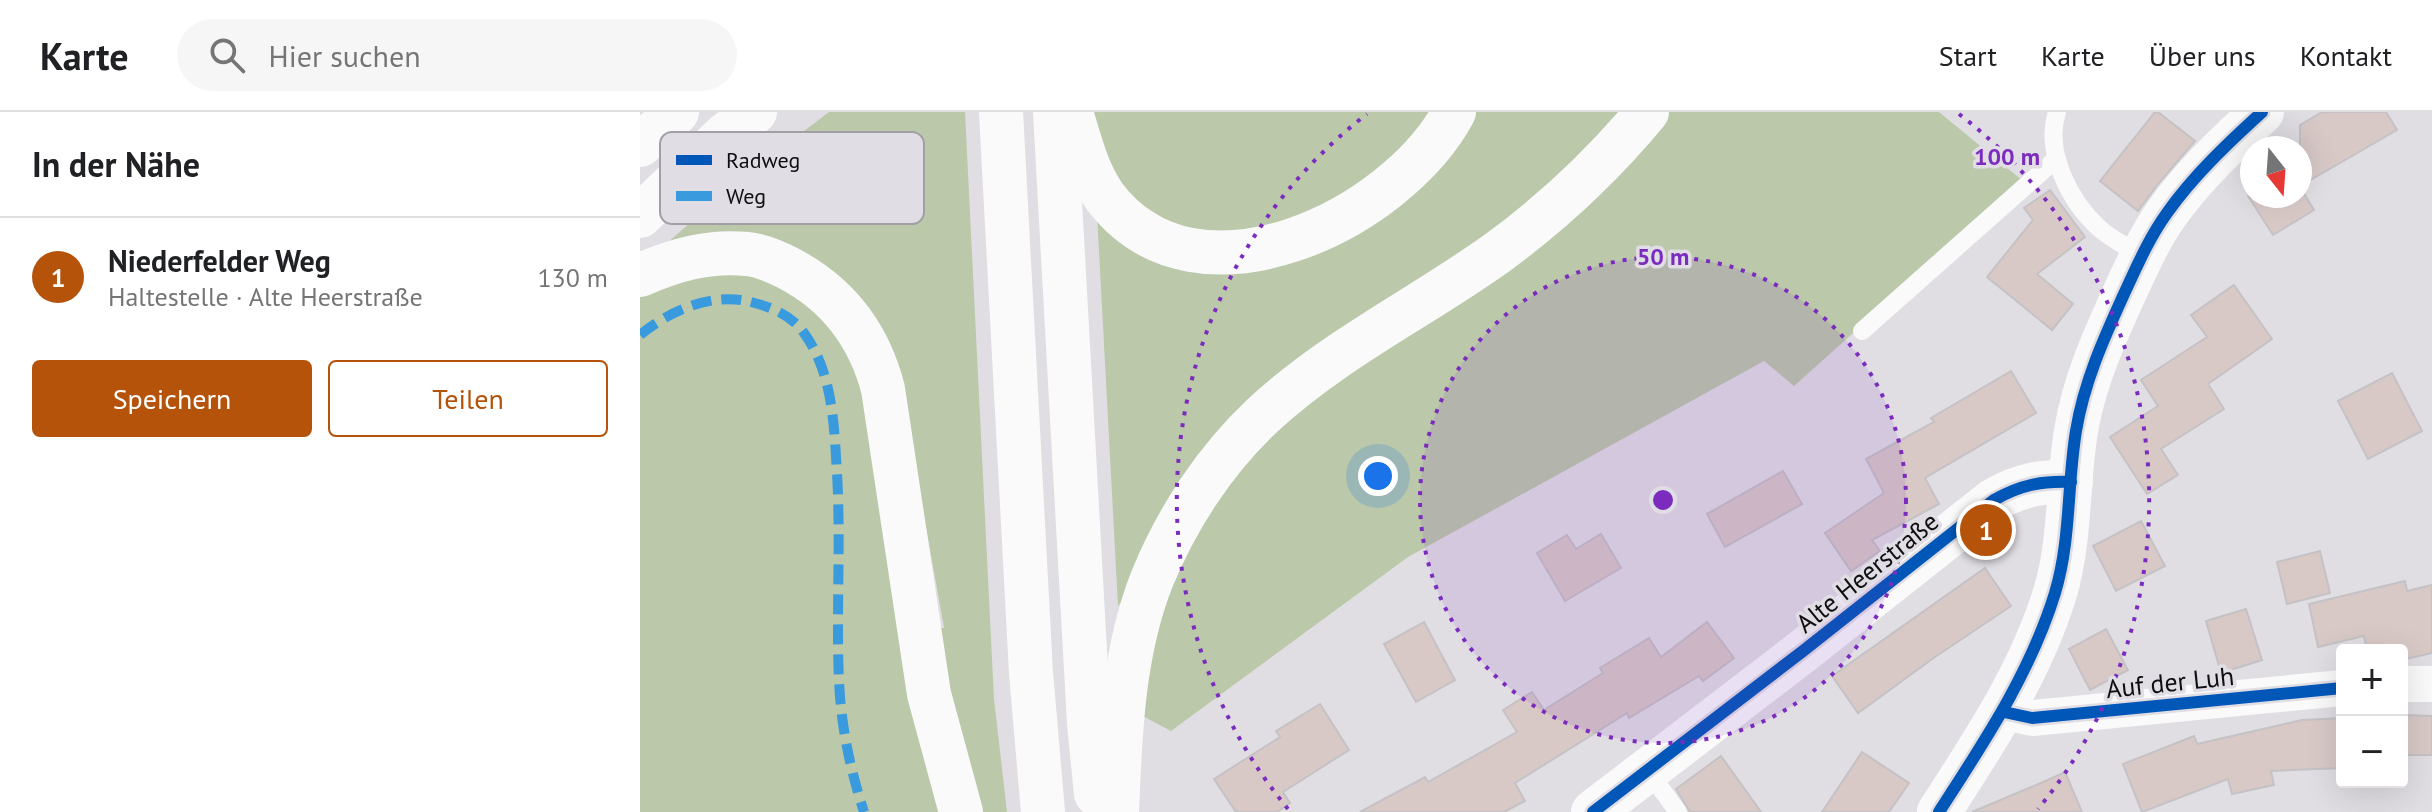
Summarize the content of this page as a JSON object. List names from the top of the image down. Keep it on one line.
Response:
{"streets":{"main road":["Alte Heerstraße"],"street":["Auf der Luh"]},"legend":["Radweg","Weg"],"north":"bottom","page":{"header":"Karte","search":"Hier suchen","nav":["Start","Karte","Über uns","Kontakt"],"heading":"In der Nähe","list":[{"mark":"1","name":"Niederfelder Weg","note":"Haltestelle · Alte Heerstraße","value":"130 m"}],"buttons":["Speichern","Teilen"],"pins":"1","map_buttons":["+","−"]},"rings":["100 m","50 m"]}
